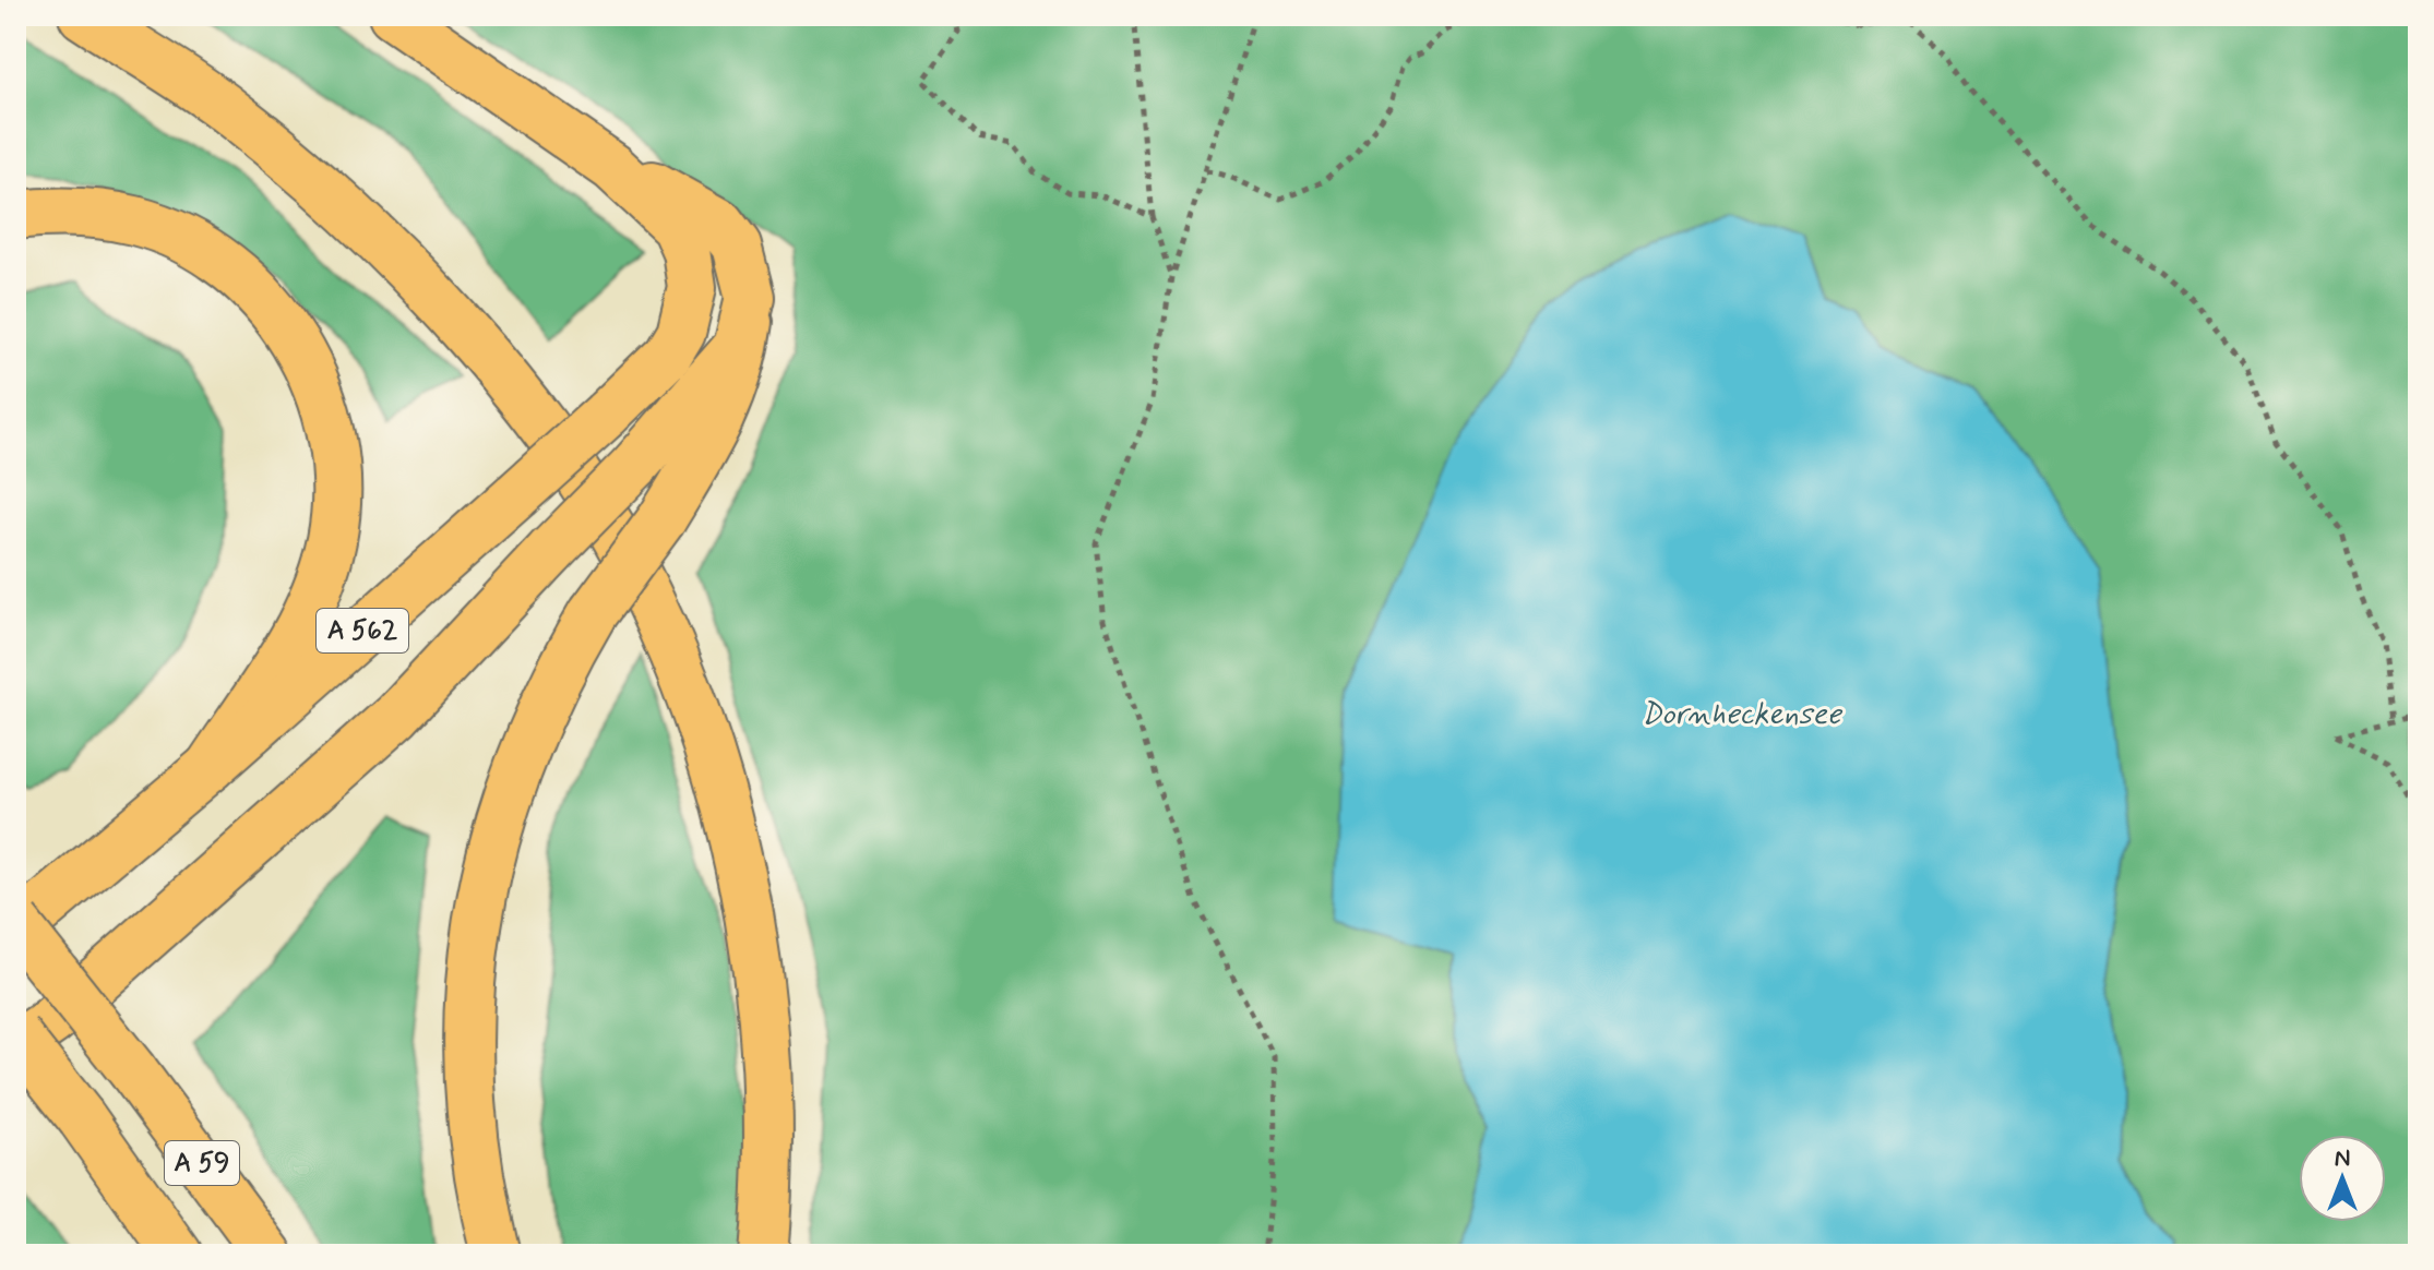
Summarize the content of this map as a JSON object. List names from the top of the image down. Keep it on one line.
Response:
{"streets":{"highway":["A 562","A 59"]},"water":["Dornheckensee"],"north":"top"}
